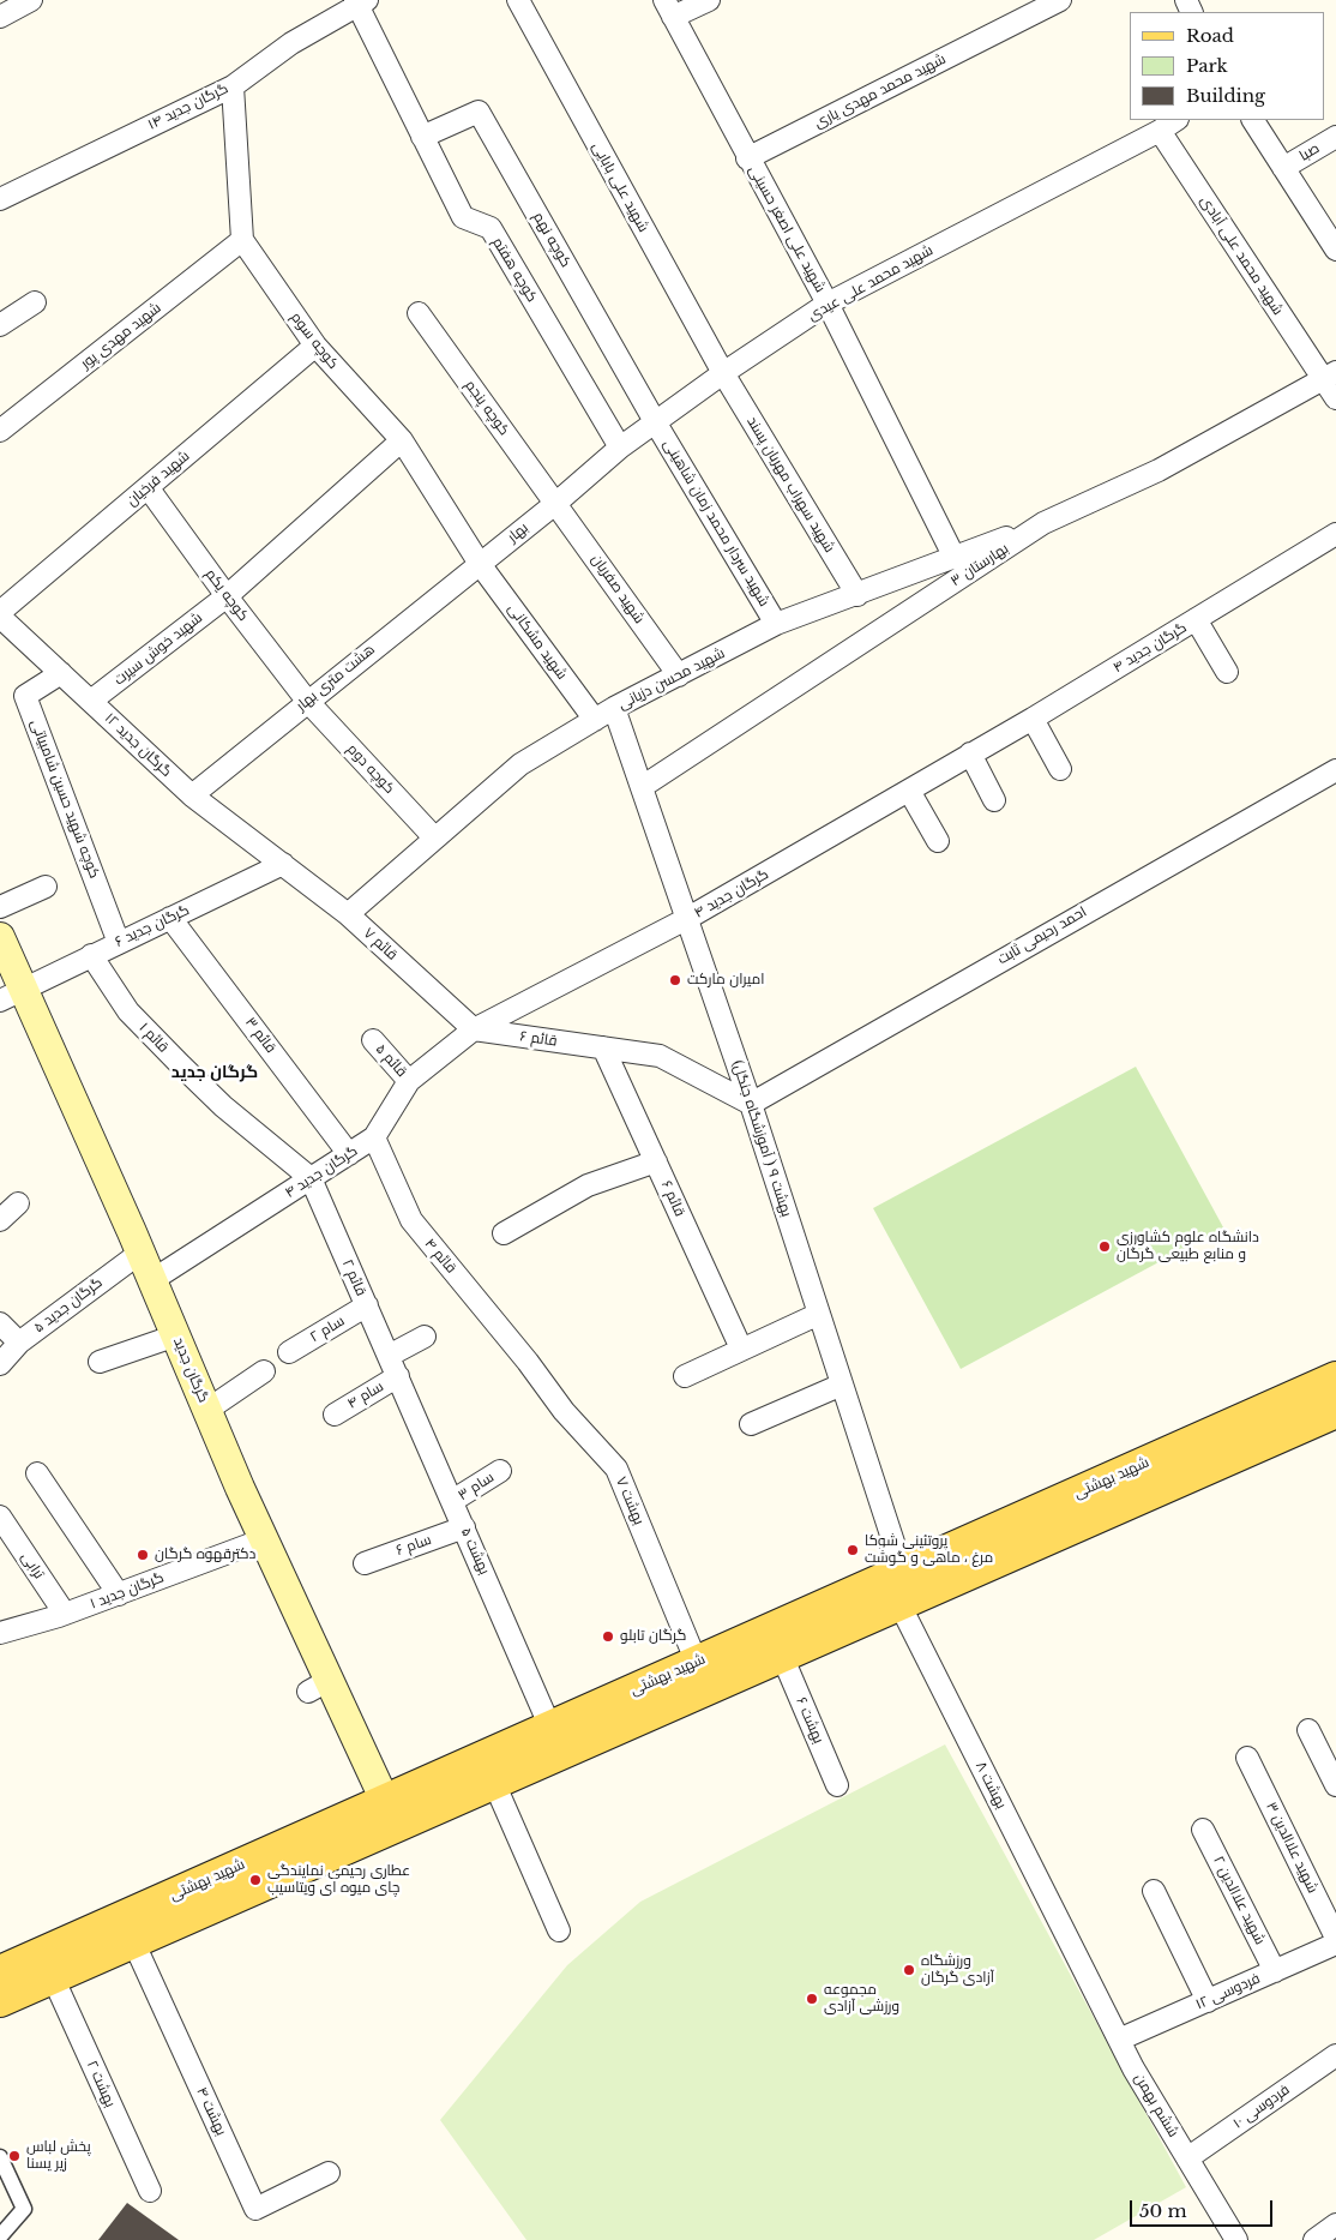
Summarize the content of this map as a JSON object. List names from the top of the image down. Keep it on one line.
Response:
{"streets":{"main road":["گرگان جدید","شهید بهشتی"],"street":["شهید محمد مهدی یاری","گرگان جدید ۱۴","صبا","شهید علی بابایی","شهید علی اصغر حسینی","کوچه نهم","شهید محمد علی آبادی","کوچه هفتم","شهید محمد علی عیدی","شهید مهدی پور","کوچه سوم","کوچه پنجم","شهید فرخیان","شهید سهراب مهربان پسند","شهید سردار محمد زمان شاهینی","بهار","بهارستان ۳","شهید صفریان","کوچه یکم","شهید مشکانی","گرگان جدید ۴","شهید خوش سیرت","هشت متری بهار","شهید محسن دزیانی","گرگان جدید ۱۲","کوچه دوم","کوچه شهید حسین شامبیاتی","گرگان جدید ۶","احمد رحیمی ثابت","۷ قائم","۳ قائم","۱ قائم","۶ قائم","۵ قائم","بهشت ۹ ( آموزشگاه جنگل)","قائم ۶","قائم ۴","۲ قائم","گرگان جدید ۵","۲ سام","۴ سام","۳ سام","بهشت ۷","۶ سام","بهشت ۵","ترابی","گرگان جدید ۱","۶ بهشت","۸ بهشت","۳ شهید علاالدین","۲ شهید علاالدین","۱۲ فردوسی","بهشت ۲","ششم بهمن","۱۰ فردوسی","۴ بهشت"]},"crossings":[["شهید محمد مهدی یاری","شهید علی اصغر حسینی"],["گرگان جدید ۱۴","کوچه هفتم"],["شهید علی بابایی","شهید محمد علی عیدی"],["شهید علی بابایی","شهید سهراب مهربان پسند"],["شهید علی اصغر حسینی","شهید محمد علی عیدی"],["شهید علی اصغر حسینی","شهید محسن دزیانی"],["کوچه نهم","کوچه هفتم"],["کوچه نهم","شهید محمد علی عیدی"],["کوچه نهم","شهید سردار محمد زمان شاهینی"],["شهید محمد علی آبادی","شهید محمد علی عیدی"],["شهید محمد علی آبادی","بهارستان ۳"],["کوچه هفتم","شهید محمد علی عیدی"],["شهید محمد علی عیدی","کوچه پنجم"],["شهید محمد علی عیدی","شهید سهراب مهربان پسند"],["شهید محمد علی عیدی","شهید سردار محمد زمان شاهینی"],["شهید محمد علی عیدی","بهار"],["شهید محمد علی عیدی","شهید صفریان"],["شهید مهدی پور","کوچه سوم"],["کوچه سوم","شهید فرخیان"],["کوچه سوم","بهار"],["کوچه سوم","شهید مشکانی"],["کوچه سوم","شهید خوش سیرت"],["کوچه سوم","هشت متری بهار"],["کوچه پنجم","بهار"],["کوچه پنجم","شهید صفریان"],["شهید فرخیان","کوچه یکم"],["شهید فرخیان","گرگان جدید ۱۲"],["شهید سهراب مهربان پسند","شهید محسن دزیانی"],["شهید سردار محمد زمان شاهینی","شهید محسن دزیانی"],["بهار","شهید صفریان"],["بهار","شهید مشکانی"],["بهار","هشت متری بهار"],["بهارستان ۳","شهید محسن دزیانی"],["بهارستان ۳","بهشت ۹ ( آموزشگاه جنگل)"],["شهید صفریان","شهید محسن دزیانی"],["کوچه یکم","شهید خوش سیرت"],["کوچه یکم","هشت متری بهار"],["کوچه یکم","کوچه دوم"],["شهید مشکانی","هشت متری بهار"],["شهید مشکانی","شهید محسن دزیانی"],["گرگان جدید ۴","۷ قائم"],["گرگان جدید ۴","۳ قائم"],["گرگان جدید ۴","۱ قائم"],["گرگان جدید ۴","۶ قائم"],["گرگان جدید ۴","۵ قائم"],["گرگان جدید ۴","بهشت ۹ ( آموزشگاه جنگل)"],["گرگان جدید ۴","قائم ۴"],["گرگان جدید ۴","۲ قائم"],["گرگان جدید ۴","گرگان جدید"],["شهید خوش سیرت","گرگان جدید ۱۲"],["هشت متری بهار","گرگان جدید ۱۲"],["هشت متری بهار","کوچه دوم"],["شهید محسن دزیانی","کوچه دوم"],["شهید محسن دزیانی","۷ قائم"],["شهید محسن دزیانی","بهشت ۹ ( آموزشگاه جنگل)"],["گرگان جدید ۱۲","کوچه شهید حسین شامبیاتی"],["گرگان جدید ۱۲","گرگان جدید ۶"],["گرگان جدید ۱۲","۷ قائم"],["کوچه شهید حسین شامبیاتی","گرگان جدید ۶"],["گرگان جدید ۶","۷ قائم"],["گرگان جدید ۶","۳ قائم"],["گرگان جدید ۶","۱ قائم"],["گرگان جدید ۶","گرگان جدید"],["احمد رحیمی ثابت","بهشت ۹ ( آموزشگاه جنگل)"],["۷ قائم","۶ قائم"],["۱ قائم","۲ قائم"],["۶ قائم","قائم ۶"],["بهشت ۹ ( آموزشگاه جنگل)","شهید بهشتی"],["قائم ۴","بهشت ۷"],["۲ قائم","۲ سام"],["۲ قائم","۴ سام"],["۲ قائم","بهشت ۵"],["گرگان جدید ۵","گرگان جدید"],["گرگان جدید","شهید بهشتی"],["گرگان جدید","گرگان جدید ۱"],["۴ سام","بهشت ۵"],["شهید بهشتی","بهشت ۷"],["شهید بهشتی","بهشت ۵"],["شهید بهشتی","۶ بهشت"],["شهید بهشتی","۸ بهشت"],["شهید بهشتی","بهشت ۲"],["شهید بهشتی","۴ بهشت"],["۳ سام","بهشت ۵"],["۶ سام","بهشت ۵"],["ترابی","گرگان جدید ۱"],["۸ بهشت","ششم بهمن"],["۲ شهید علاالدین","۱۲ فردوسی"],["۱۲ فردوسی","ششم بهمن"],["ششم بهمن","۱۰ فردوسی"]],"districts":["گرگان جدید"],"places":["امیران مارکت","دانشگاه علوم کشاورزی و منابع طبیعی گرگان","پروتئینی شوکا مرغ‌ ، ماهی و گوشت","دکترقهوه گرگان","گرگان تابلو","عطاری رحیمی نمایندگی چای میوه ای ویتاسیب","ورزشگاه آزادی گرگان","مجموعه ورزشی آزادی","پخش لباس زیر یسنا"],"legend":["Road","Park","Building"],"scale_bar":"50 m"}
